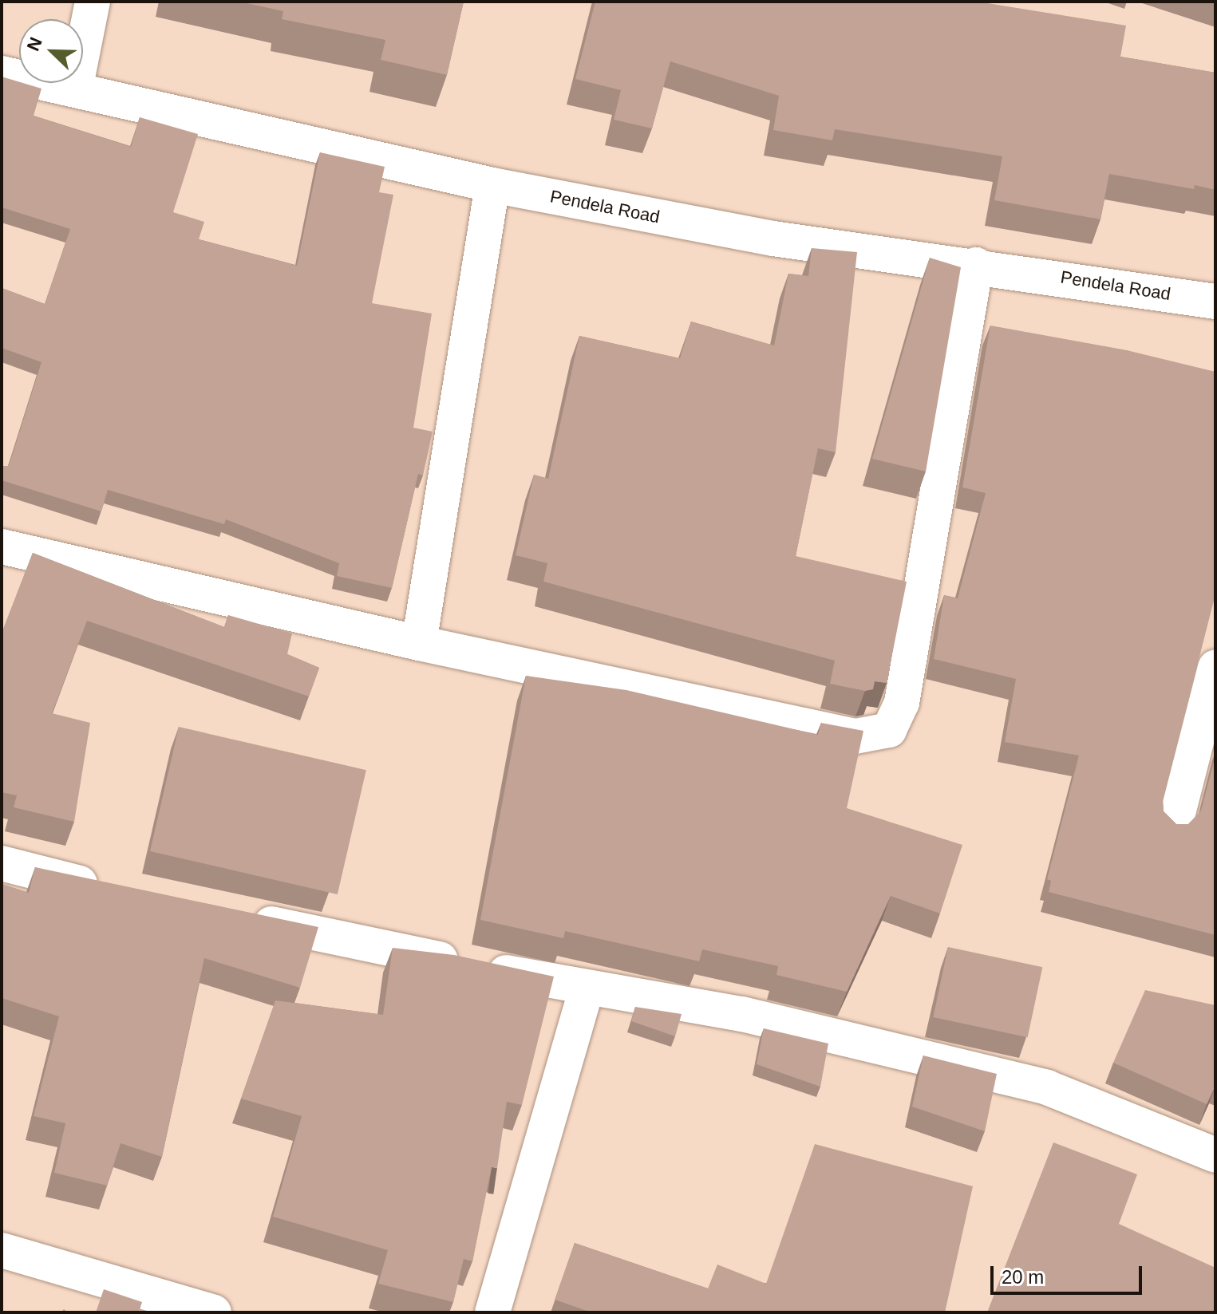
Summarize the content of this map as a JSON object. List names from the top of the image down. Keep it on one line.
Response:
{"streets":{"street":["Pendela Road"]},"scale_bar":"20 m","north":"top left"}
